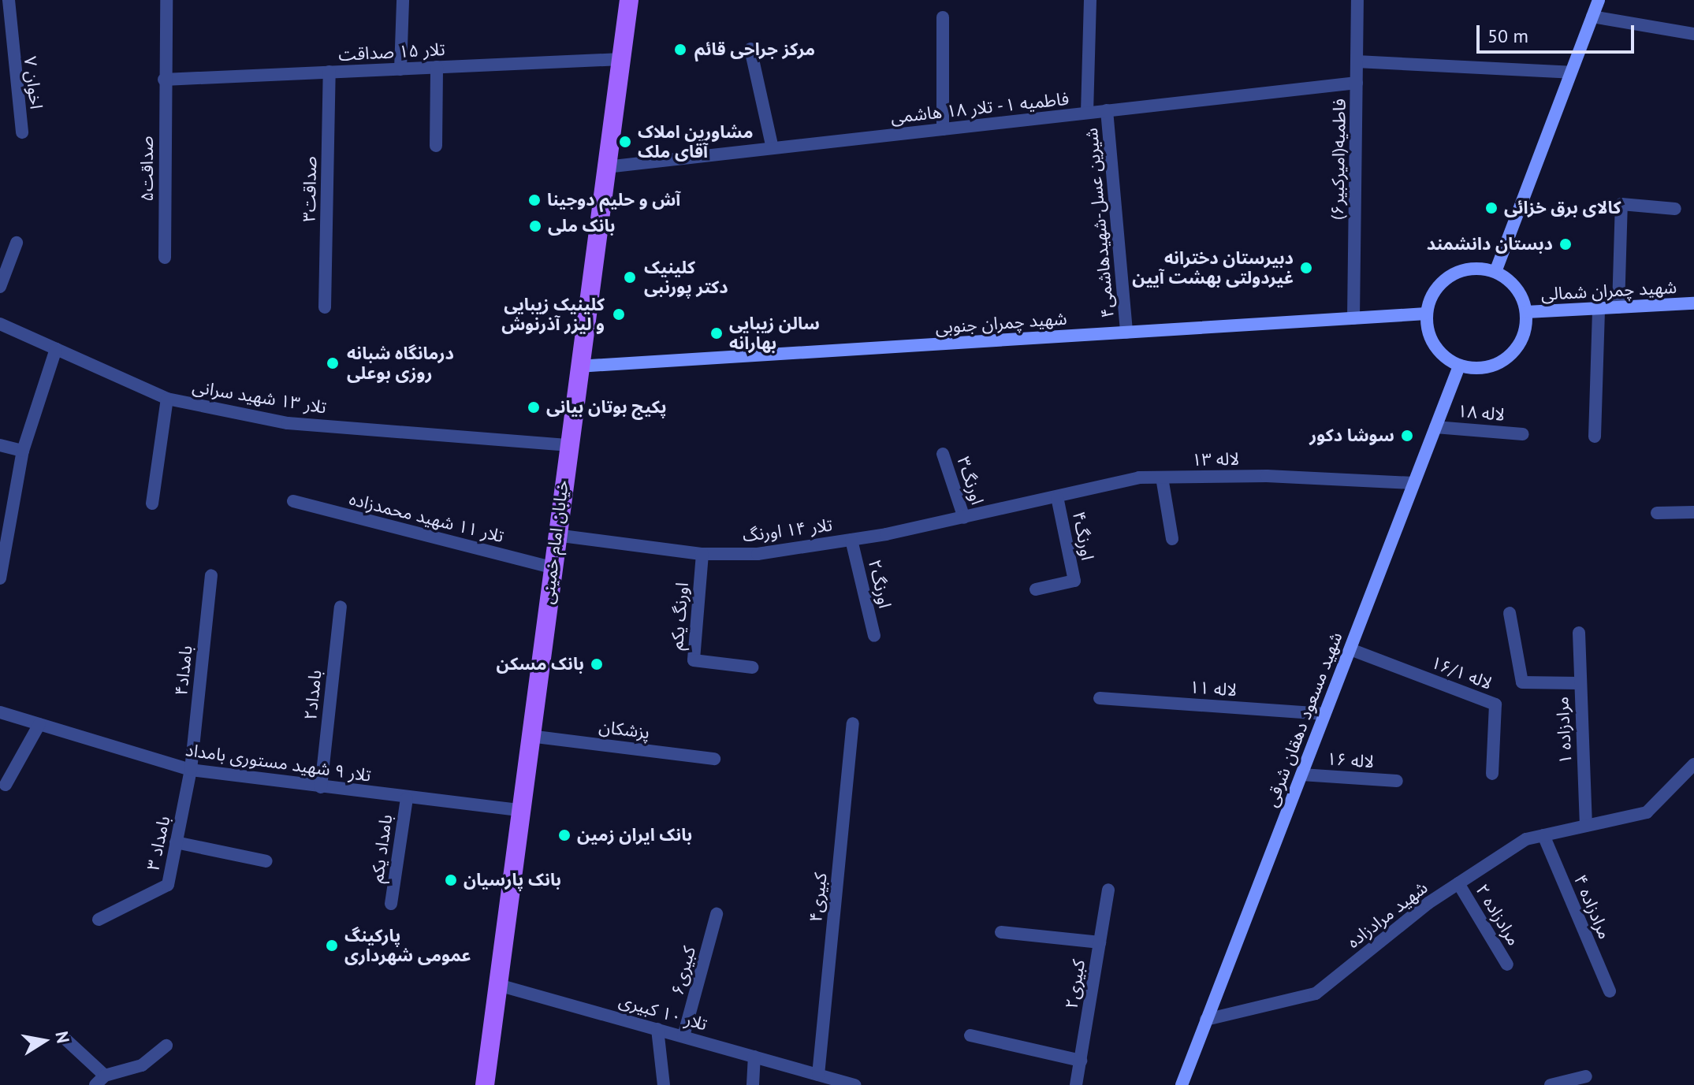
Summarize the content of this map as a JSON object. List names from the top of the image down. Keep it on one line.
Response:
{"streets":{"main road":["شهید چمران شمالی","شهید چمران جنوبی","خیابان امام خمینی","شهید مسعود دهقان شرقی"],"street":["تلار ۱۵ صداقت","اخوان ۷","فاطمیه ۱ - تلار ۱۸ هاشمی","فاطمیه(امیرکبیر۶)","صداقت۵","صداقت۳","شیرین عسل-شهیدهاشمی۴","تلار ۱۳ شهید سرانی","لاله ۱۸","لاله ۱۳","اورنگ۳","تلار ۱۱ شهید محمدزاده","تلار ۱۴ اورنگ","اورنگ۴","اورنگ۲","اورنگ یکم","بامداد۴","لاله ۱۶/۱","لاله ۱۱","بامداد۲","پزشکان","مرادزاده ۱","لاله ۱۶","تلار ۹ شهید مستوری بامداد","بامداد ۳","بامداد یکم","کبیری۴","مرادزاده ۴","شهید مرادزاده","مرادزاده ۲","کبیری۶","کبیری۲","تلار ۱۰ کبیری"]},"crossings":[["تلار ۱۵ صداقت","صداقت۵"],["تلار ۱۵ صداقت","صداقت۳"],["تلار ۱۵ صداقت","خیابان امام خمینی"],["فاطمیه ۱ - تلار ۱۸ هاشمی","فاطمیه(امیرکبیر۶)"],["فاطمیه ۱ - تلار ۱۸ هاشمی","شیرین عسل-شهیدهاشمی۴"],["فاطمیه ۱ - تلار ۱۸ هاشمی","خیابان امام خمینی"],["فاطمیه(امیرکبیر۶)","شهید چمران جنوبی"],["شیرین عسل-شهیدهاشمی۴","شهید چمران جنوبی"],["شهید چمران شمالی","شهید چمران جنوبی"],["شهید چمران شمالی","شهید مسعود دهقان شرقی"],["شهید چمران جنوبی","خیابان امام خمینی"],["شهید چمران جنوبی","شهید مسعود دهقان شرقی"],["تلار ۱۳ شهید سرانی","خیابان امام خمینی"],["لاله ۱۸","شهید مسعود دهقان شرقی"],["لاله ۱۳","تلار ۱۴ اورنگ"],["لاله ۱۳","اورنگ۴"],["لاله ۱۳","شهید مسعود دهقان شرقی"],["اورنگ۳","تلار ۱۴ اورنگ"],["تلار ۱۱ شهید محمدزاده","خیابان امام خمینی"],["تلار ۱۴ اورنگ","خیابان امام خمینی"],["تلار ۱۴ اورنگ","اورنگ۲"],["تلار ۱۴ اورنگ","اورنگ یکم"],["خیابان امام خمینی","پزشکان"],["خیابان امام خمینی","تلار ۹ شهید مستوری بامداد"],["خیابان امام خمینی","تلار ۱۰ کبیری"],["بامداد۴","تلار ۹ شهید مستوری بامداد"],["بامداد۴","بامداد ۳"],["لاله ۱۶/۱","شهید مسعود دهقان شرقی"],["لاله ۱۱","شهید مسعود دهقان شرقی"],["بامداد۲","تلار ۹ شهید مستوری بامداد"],["شهید مسعود دهقان شرقی","لاله ۱۶"],["شهید مسعود دهقان شرقی","شهید مرادزاده"],["مرادزاده ۱","شهید مرادزاده"],["تلار ۹ شهید مستوری بامداد","بامداد ۳"],["تلار ۹ شهید مستوری بامداد","بامداد یکم"],["کبیری۴","تلار ۱۰ کبیری"],["مرادزاده ۴","شهید مرادزاده"],["شهید مرادزاده","مرادزاده ۲"],["کبیری۶","تلار ۱۰ کبیری"]],"places":["مرکز جراحی قائم","مشاورین املاک آقای ملک","آش و حلیم دوجینا","کالای برق خزائی","بانک ملی","دبستان دانشمند","دبیرستان دخترانه غیردولتی بهشت آیین","کلینیک دکتر پورنبی","کلینیک زیبایی و لیزر آذرنوش","سالن زیبایی بهارانه","درمانگاه شبانه روزی بوعلی","پکیج بوتان بیانی","سوشا دکور","بانک مسکن","بانک ایران زمین","بانک پارسیان","پارکینگ عمومی شهرداری"],"scale_bar":"50 m","north":"right"}
